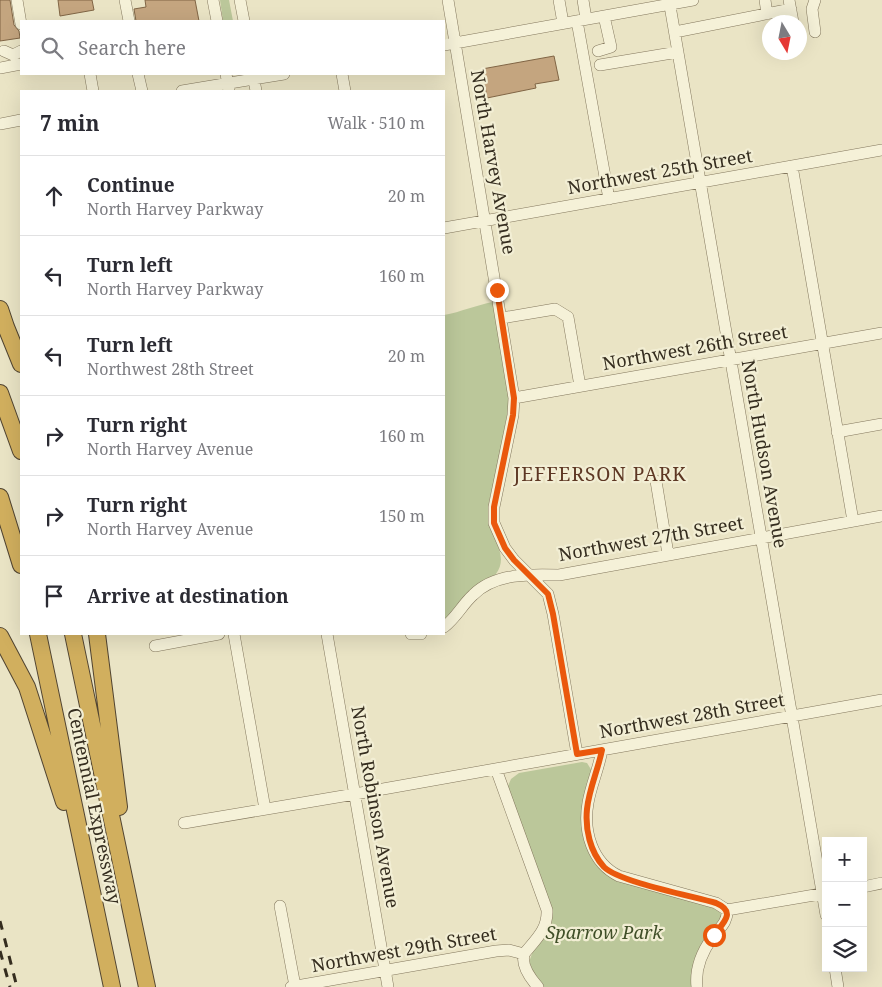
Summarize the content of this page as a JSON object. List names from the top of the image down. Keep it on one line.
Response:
{"streets":{"highway":["Centennial Expressway"],"street":["North Harvey Avenue","Northwest 25th Street","Northwest 26th Street","North Hudson Avenue","Northwest 27th Street","Northwest 28th Street","North Robinson Avenue","Northwest 29th Street"]},"crossings":[["North Harvey Avenue","Northwest 25th Street"],["North Harvey Avenue","Northwest 26th Street"],["North Harvey Avenue","Northwest 27th Street"],["North Harvey Avenue","Northwest 28th Street"],["Northwest 25th Street","North Hudson Avenue"],["Northwest 26th Street","North Hudson Avenue"],["North Hudson Avenue","Northwest 27th Street"],["North Hudson Avenue","Northwest 28th Street"],["Northwest 28th Street","North Robinson Avenue"],["North Robinson Avenue","Northwest 29th Street"]],"districts":["JEFFERSON PARK"],"parks":["Sparrow Park"],"north":"bottom","page":{"search":"Search here","heading":["7 min","Walk · 510 m"],"list":[["Continue","North Harvey Parkway","20 m"],["Turn left","North Harvey Parkway","160 m"],["Turn left","Northwest 28th Street","20 m"],["Turn right","North Harvey Avenue","160 m"],["Turn right","North Harvey Avenue","150 m"],"Arrive at destination"],"map_buttons":["+","−"]}}
